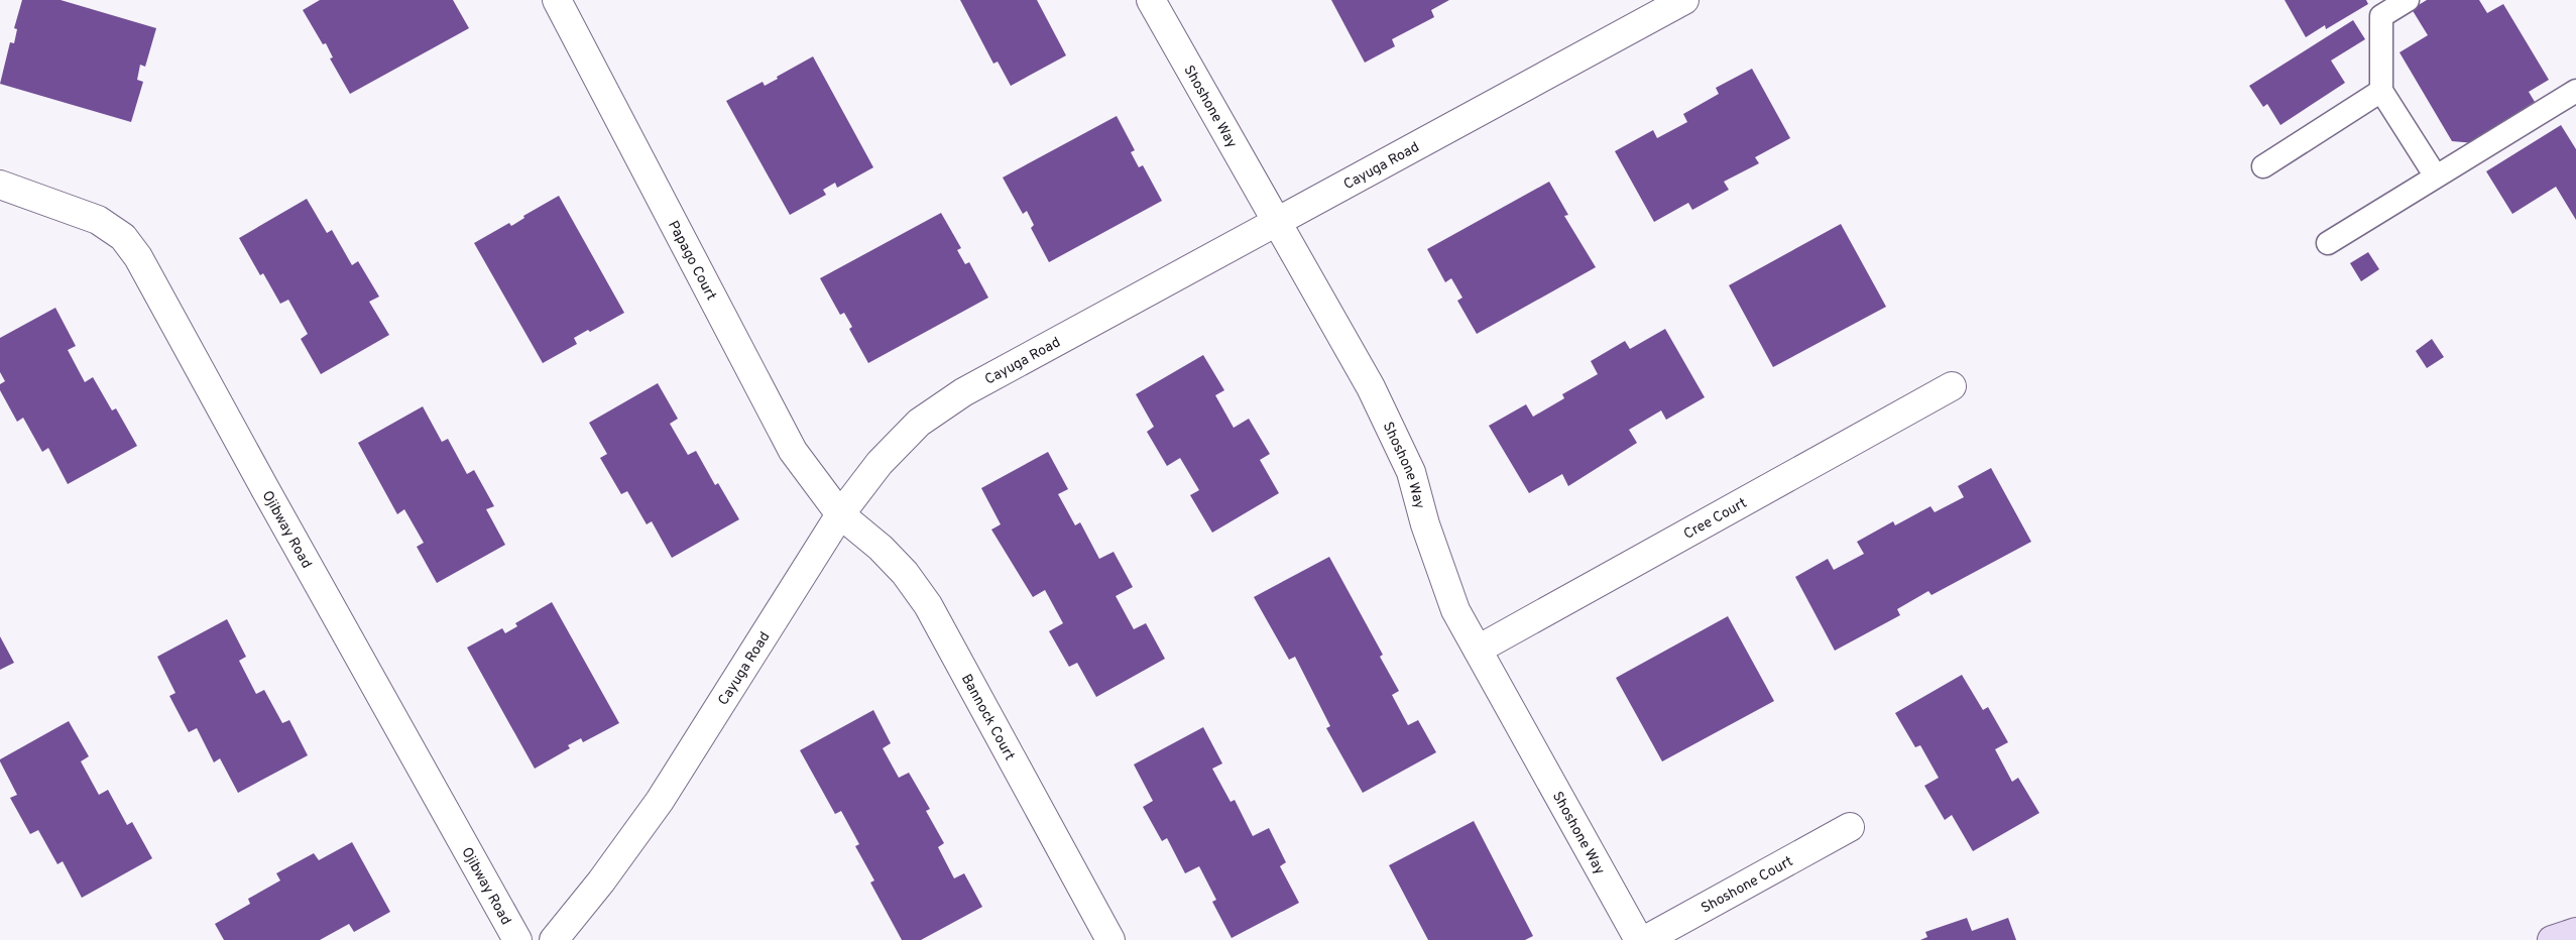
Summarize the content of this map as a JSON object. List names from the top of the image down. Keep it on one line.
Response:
{"streets":{"street":["Shoshone Way","Cayuga Road","Papago Court","Cree Court","Ojibway Road","Bannock Court","Shoshone Court"]},"crossings":[["Shoshone Way","Cayuga Road"],["Shoshone Way","Cree Court"],["Cayuga Road","Papago Court"],["Cayuga Road","Bannock Court"],["Papago Court","Bannock Court"]]}
